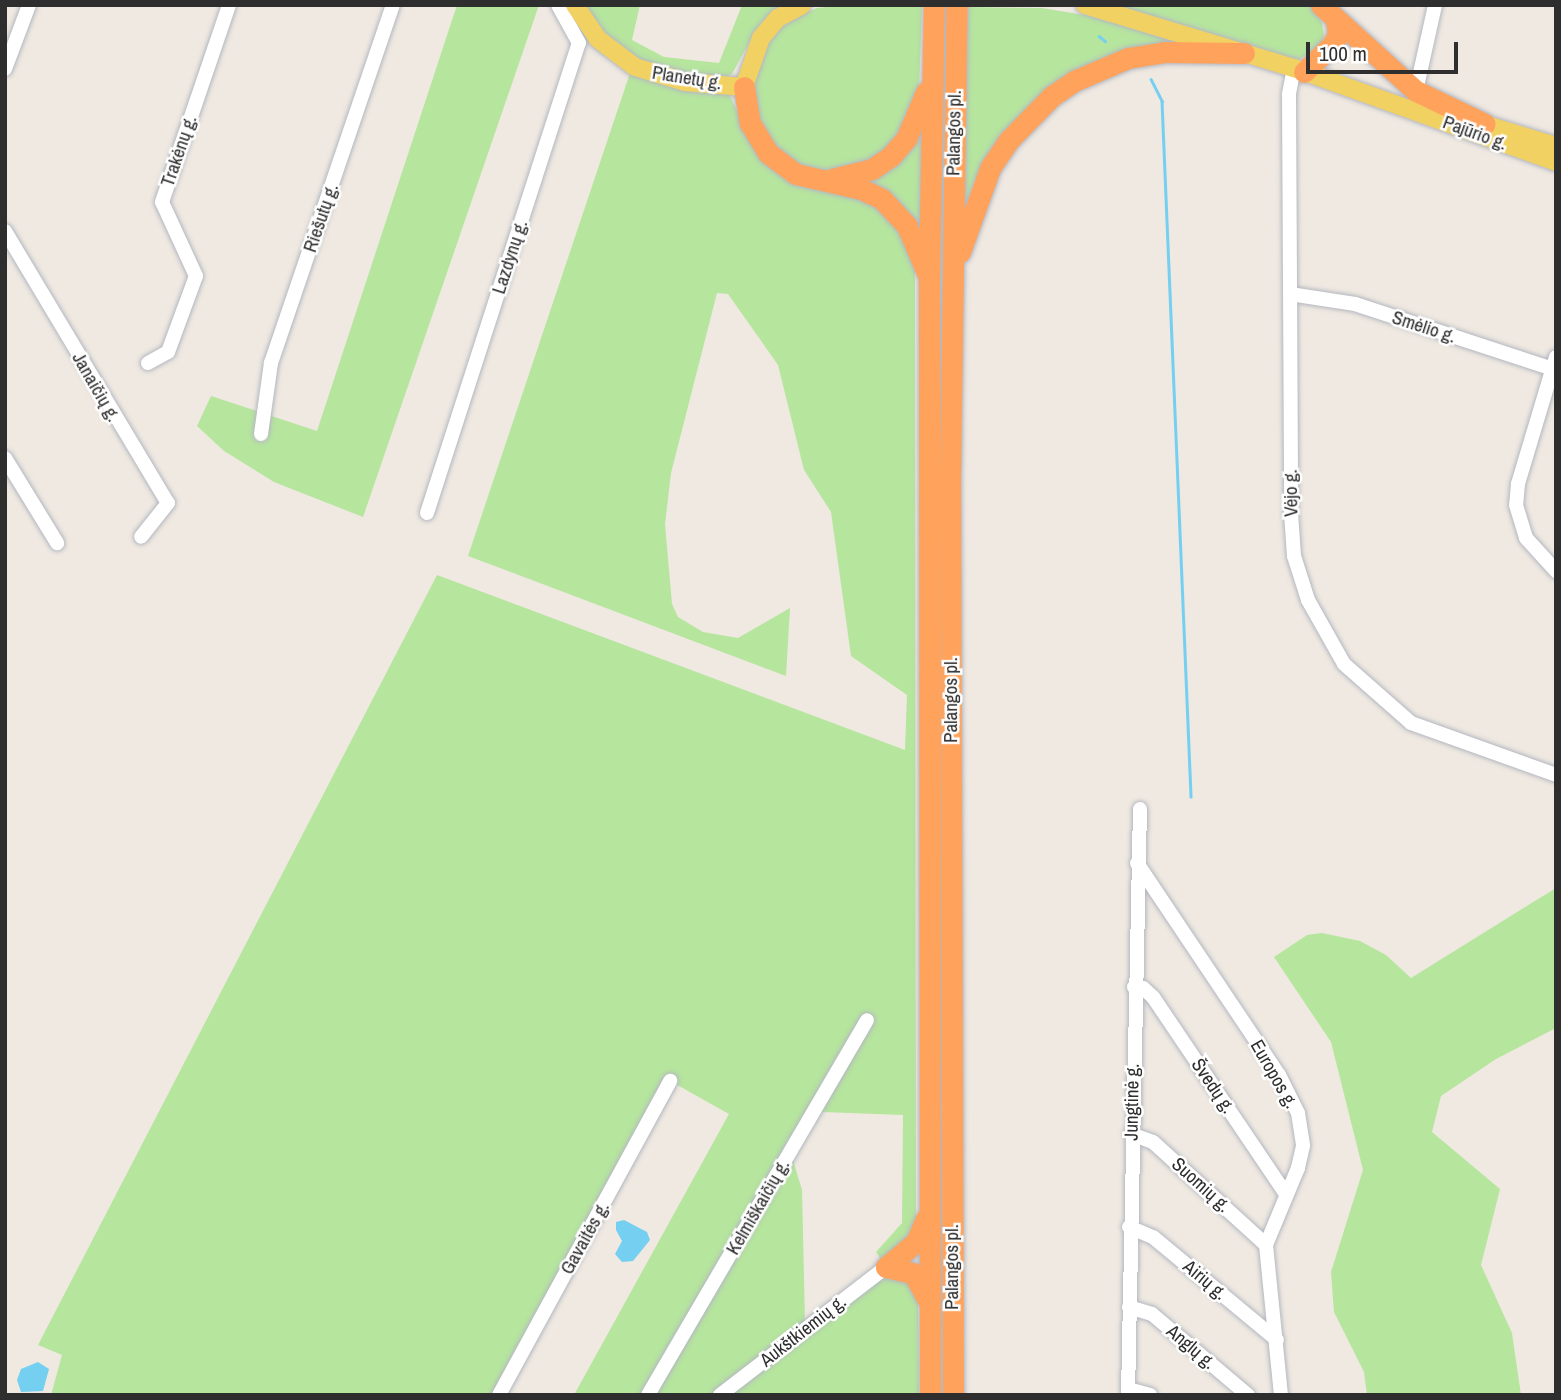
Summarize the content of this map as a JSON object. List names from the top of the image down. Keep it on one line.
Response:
{"streets":{"highway":["Palangos pl."],"main road":["Planetų g.","Pajūrio g."],"street":["Trakėnų g.","Riešutų g.","Lazdynų g.","Smėlio g.","Janaičių g.","Vėjo g.","Europos g.","Švedų g.","Jungtinė g.","Suomių g.","Kelmiškaičių g.","Gavaitės g.","Airių g.","Aukštkiemių g.","Anglų g."]},"crossings":[["Pajūrio g.","Vėjo g."],["Smėlio g.","Vėjo g."],["Europos g.","Švedų g."],["Europos g.","Jungtinė g."],["Europos g.","Suomių g."],["Europos g.","Airių g."],["Švedų g.","Jungtinė g."],["Jungtinė g.","Suomių g."],["Jungtinė g.","Airių g."],["Jungtinė g.","Anglų g."]],"scale_bar":"100 m"}
